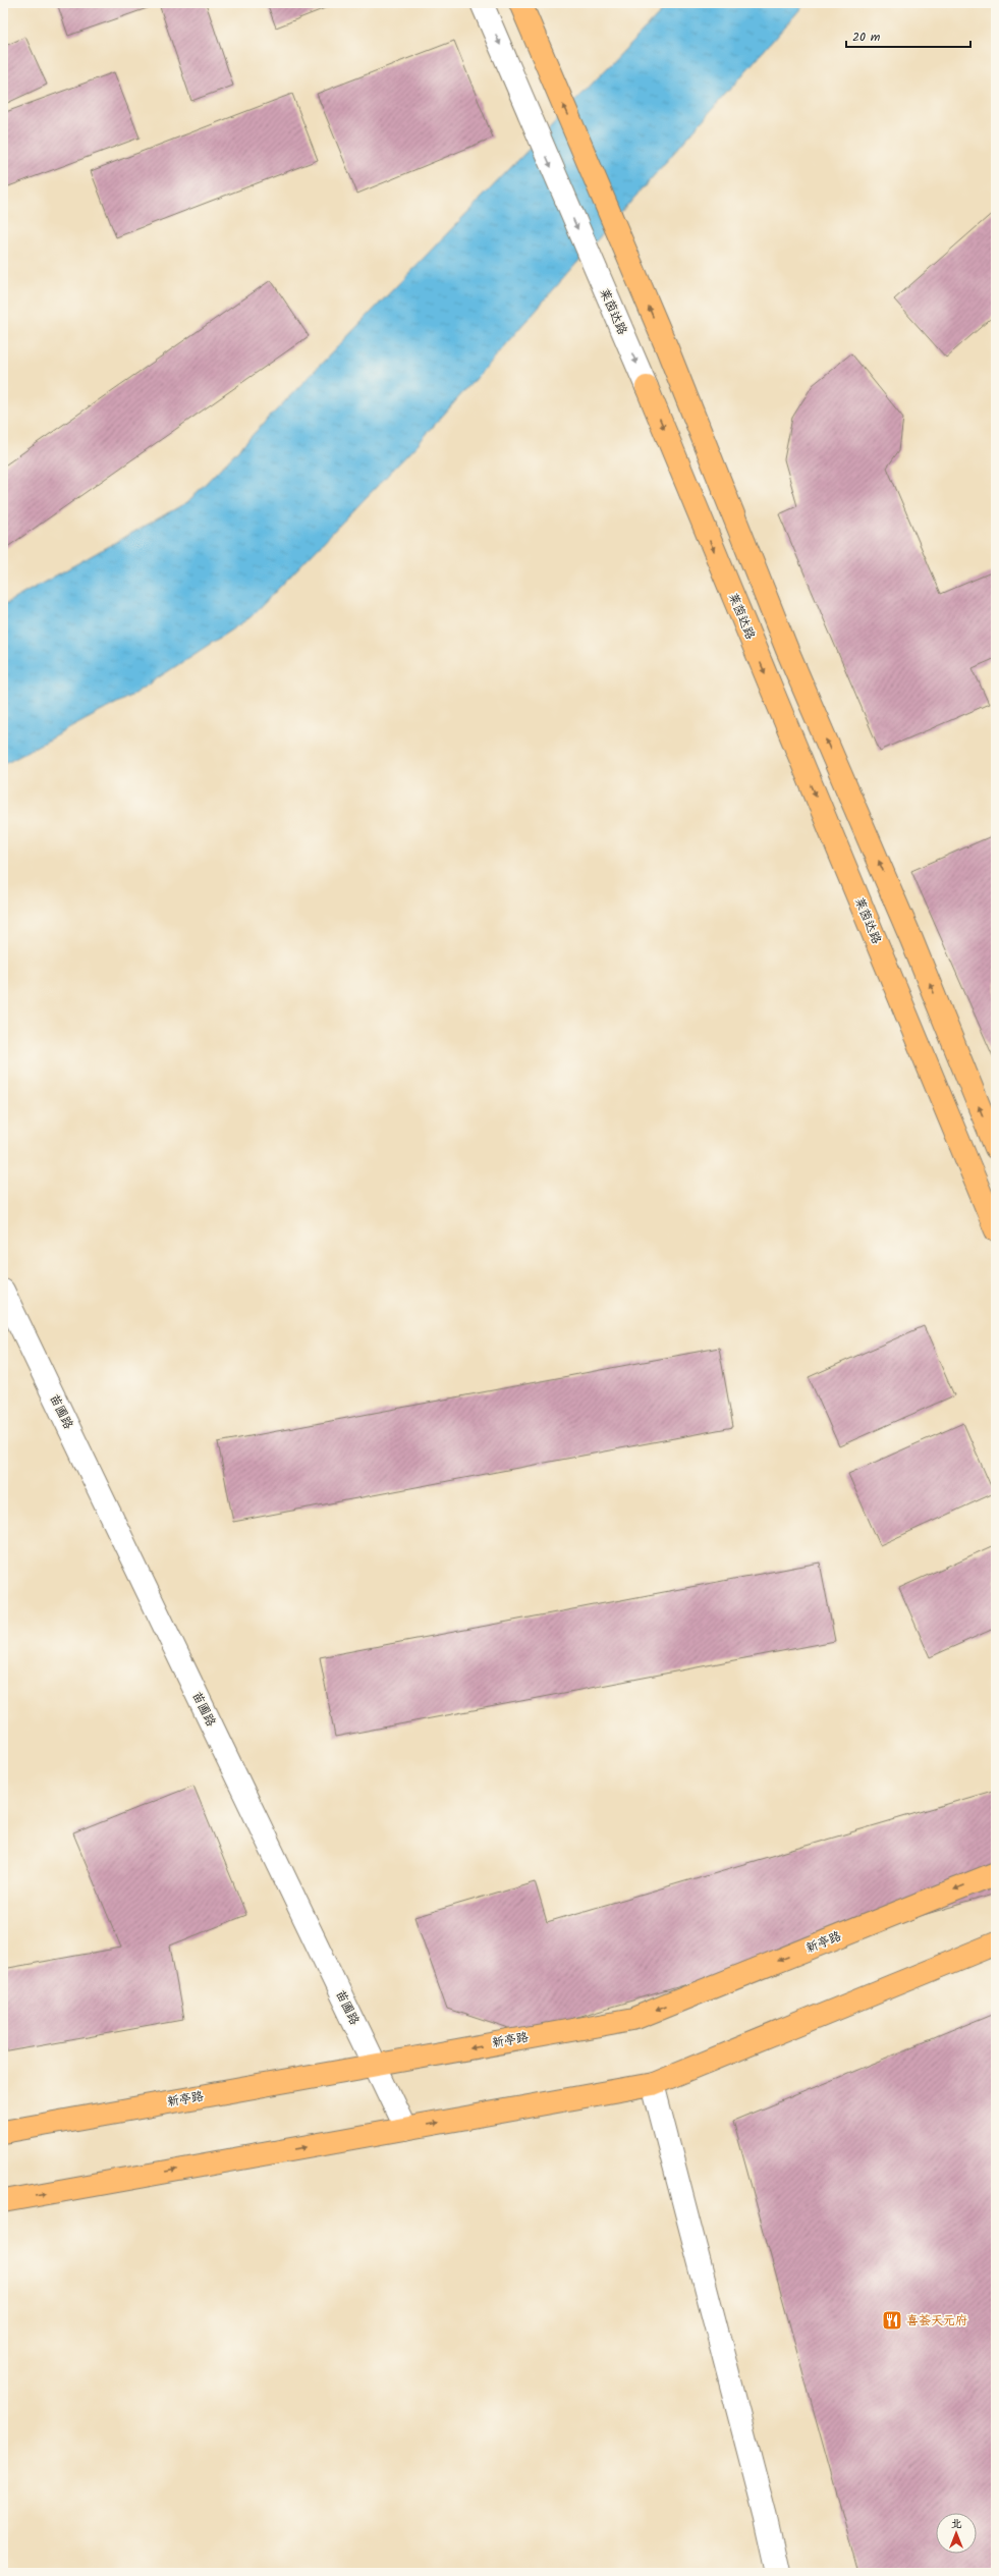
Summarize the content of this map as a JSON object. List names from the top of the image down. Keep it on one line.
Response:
{"streets":{"main road":["莱茵达路","新亭路"],"street":["苗圃路"]},"crossings":[["苗圃路","新亭路"]],"one_way":["莱茵达路"],"places":{"restaurant":["喜荟天元府"]},"scale_bar":"20 m","north":"top"}
